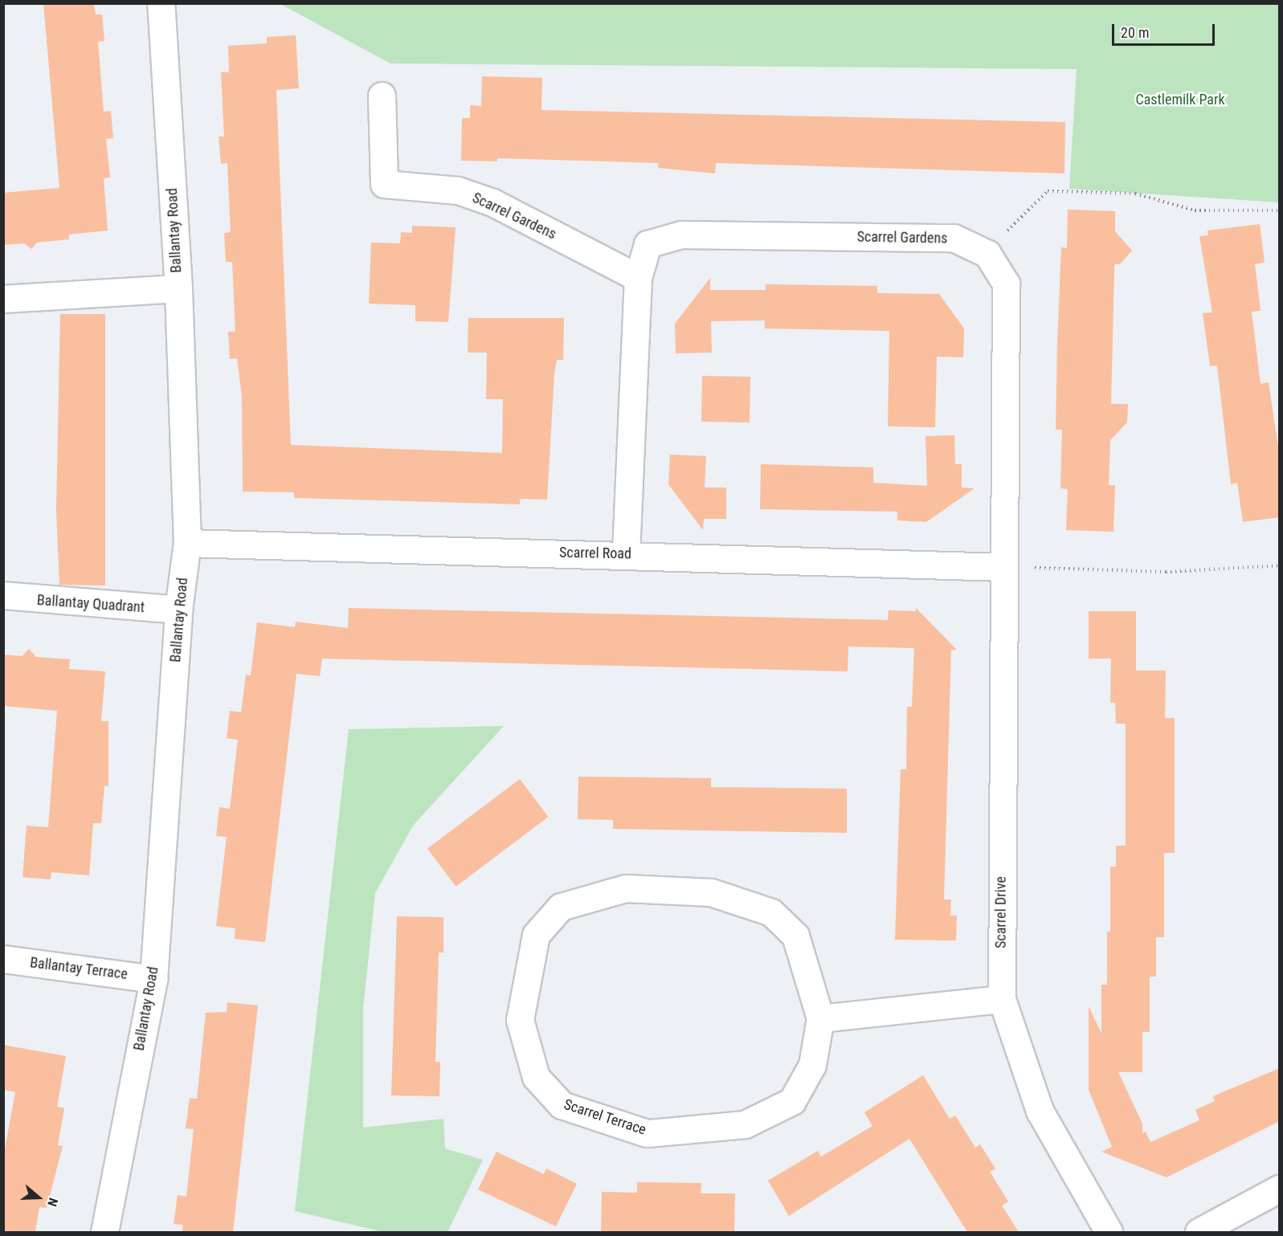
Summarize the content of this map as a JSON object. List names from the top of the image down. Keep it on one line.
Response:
{"streets":{"street":["Scarrel Gardens","Ballantay Road","Scarrel Road","Ballantay Quadrant","Scarrel Drive","Ballantay Terrace","Scarrel Terrace"]},"crossings":[["Scarrel Gardens","Scarrel Road"],["Scarrel Gardens","Scarrel Drive"],["Ballantay Road","Scarrel Road"],["Ballantay Road","Ballantay Quadrant"],["Ballantay Road","Ballantay Terrace"],["Scarrel Road","Scarrel Drive"]],"parks":["Castlemilk Park"],"scale_bar":"20 m","north":"right"}
